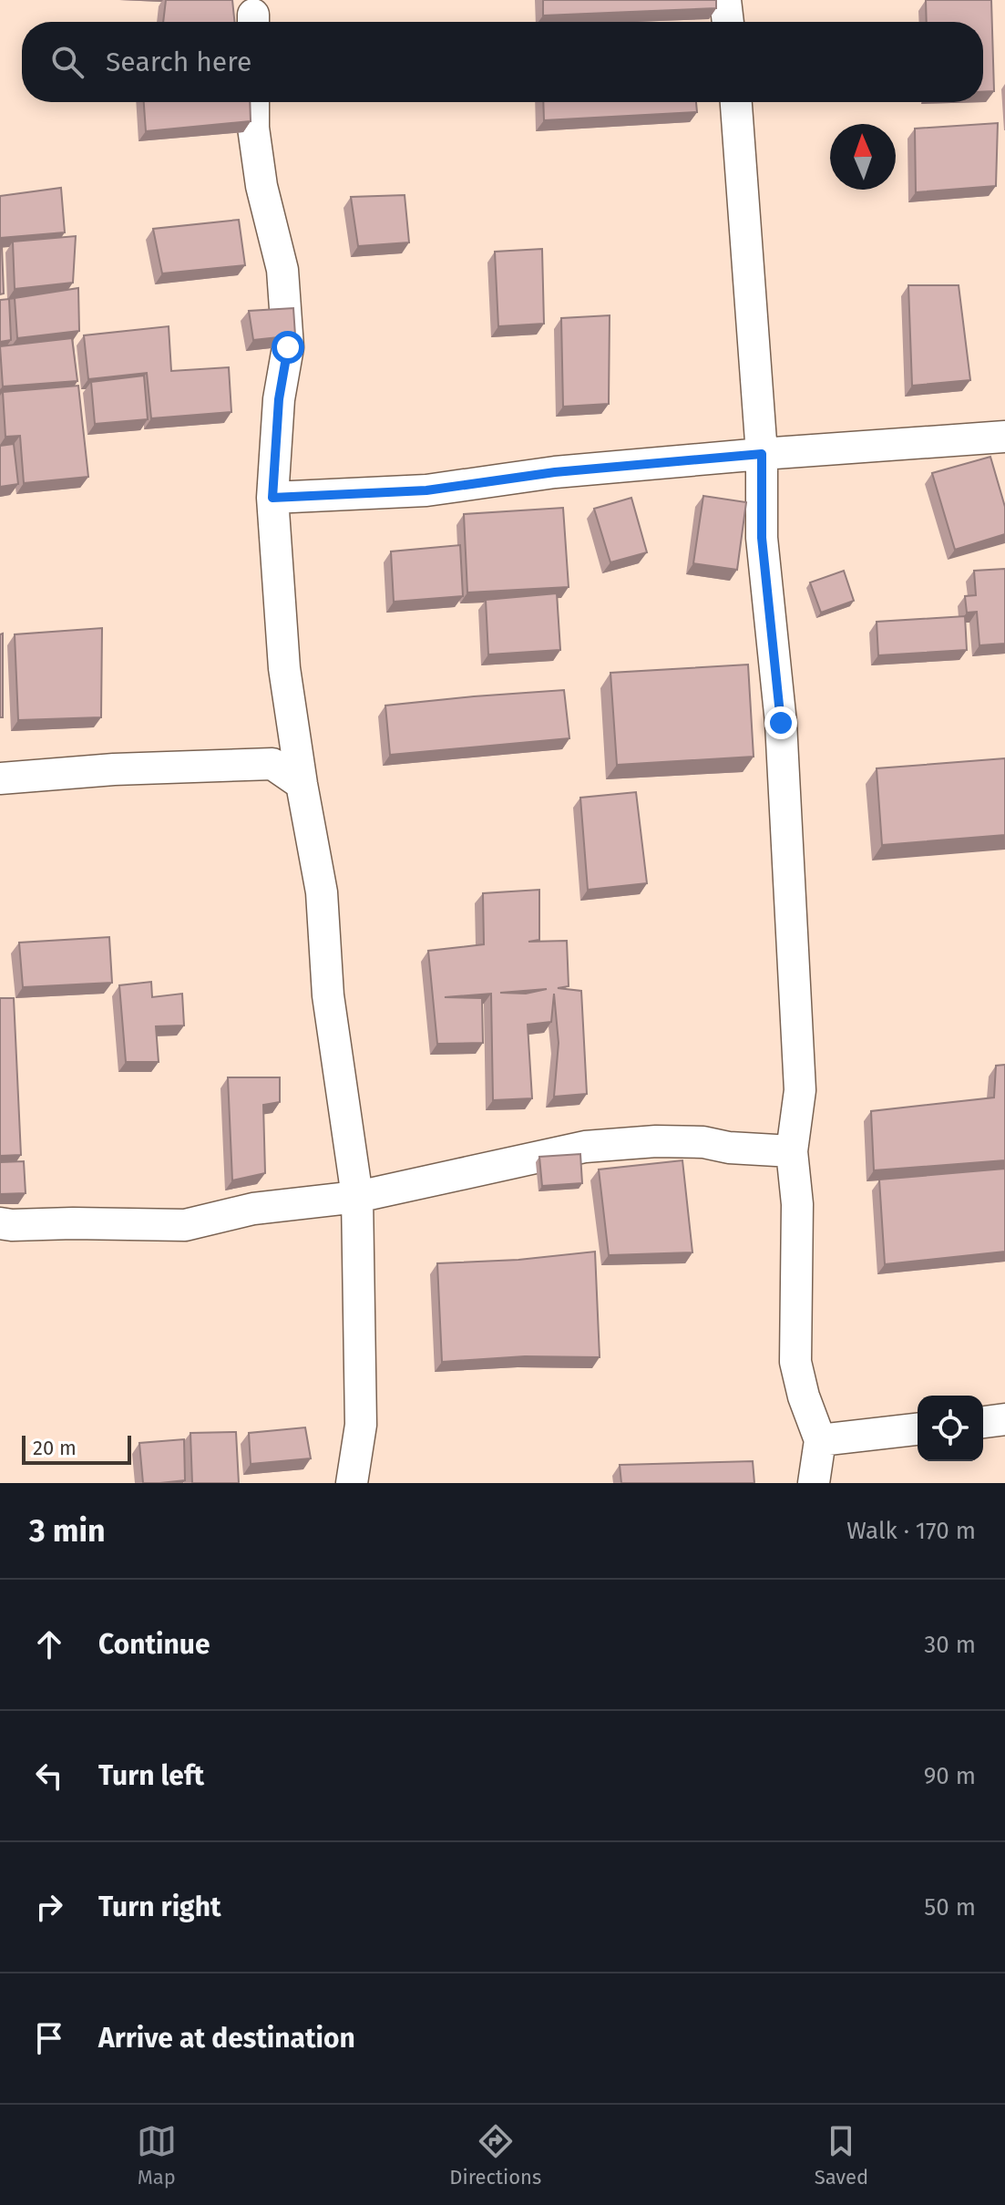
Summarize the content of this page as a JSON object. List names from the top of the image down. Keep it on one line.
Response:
{"scale_bar":"20 m","north":"top","page":{"search":"Search here","scale":"20 m","heading":["3 min","Walk · 170 m"],"list":[["Continue","30 m"],["Turn left","90 m"],["Turn right","50 m"],"Arrive at destination"],"nav":["Map","Directions","Saved"]}}
